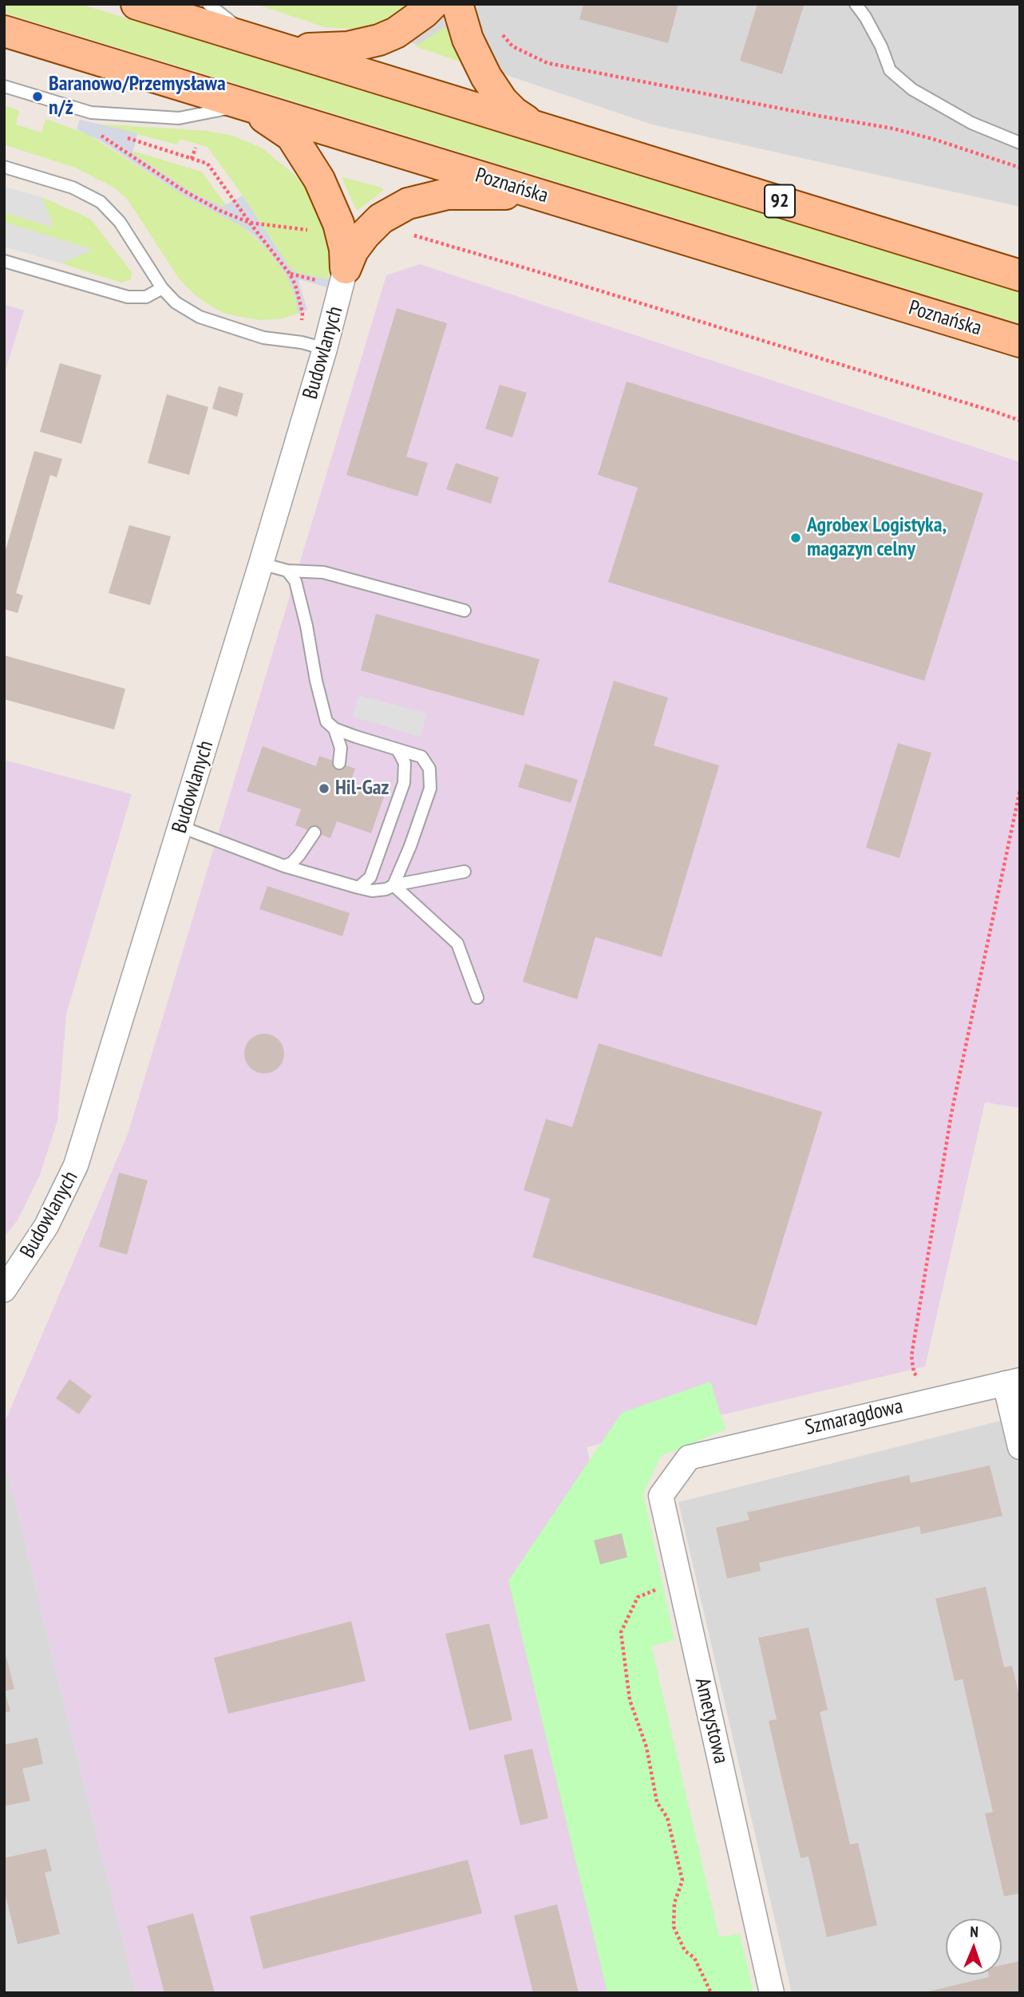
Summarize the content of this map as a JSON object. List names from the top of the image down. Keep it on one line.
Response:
{"streets":{"main road":["Poznańska","92"],"street":["Budowlanych","Szmaragdowa","Ametystowa"]},"crossings":[["Szmaragdowa","Ametystowa"]],"places":["Baranowo/Przemysława n/ż","Agrobex Logistyka, magazyn celny","Hil-Gaz"],"north":"top"}
